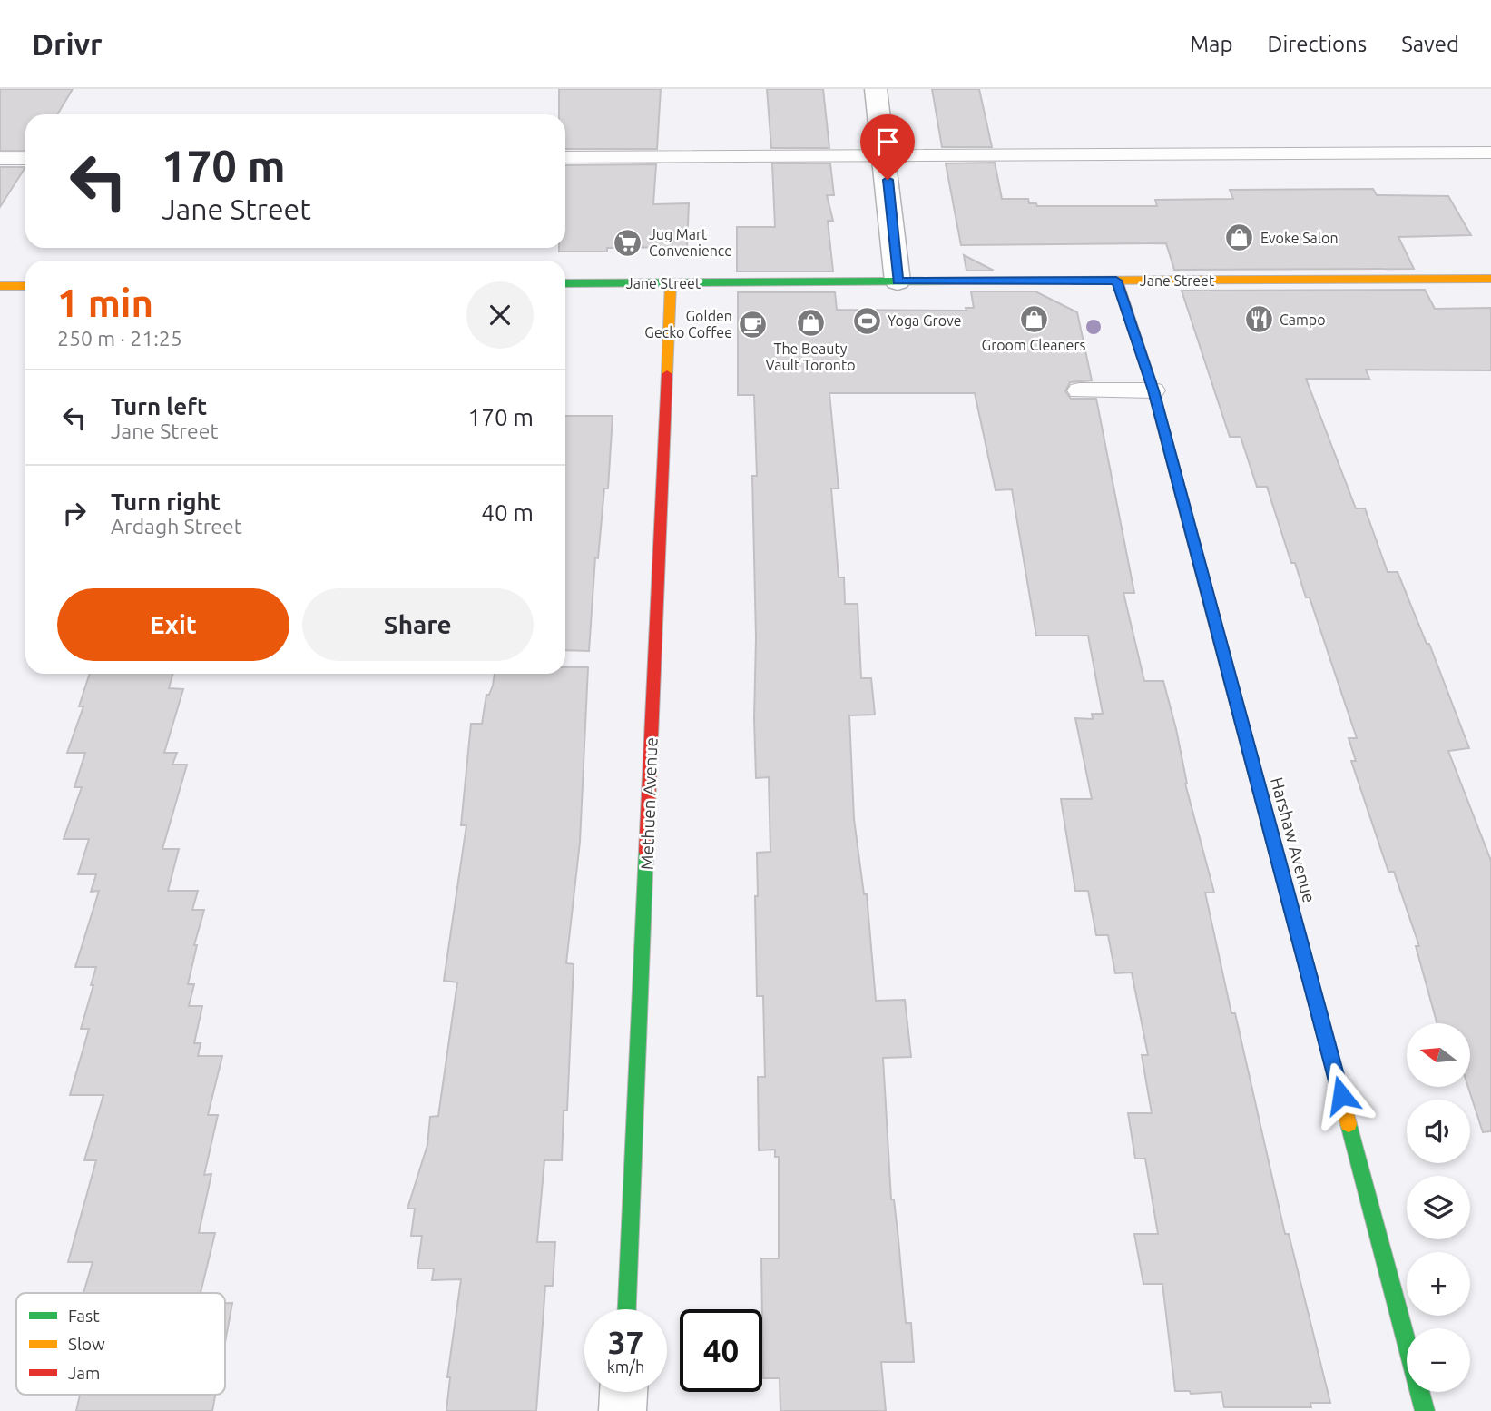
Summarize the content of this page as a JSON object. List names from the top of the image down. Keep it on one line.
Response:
{"streets":{"street":["Jane Street","Methuen Avenue","Harshaw Avenue"]},"crossings":[["Jane Street","Methuen Avenue"],["Jane Street","Harshaw Avenue"]],"places":{"shop":["Evoke Salon","Groom Cleaners","The Beauty Vault Toronto"],"supermarket":["Jug Mart Convenience"],"restaurant":["Campo"],"sports":["Yoga Grove"],"cafe":["Golden Gecko Coffee"]},"legend":["Fast","Slow","Jam"],"north":"left","page":{"header":"Drivr","nav":["Map","Directions","Saved"],"turn":["170 m","Jane Street"],"heading":["1 min","250 m · 21:25"],"list":[{"name":"Turn left","note":"Jane Street","value":"170 m"},{"name":"Turn right","note":"Ardagh Street","value":"40 m"}],"buttons":["Exit","Share"],"map_buttons":["+","−"],"speed":"37 km/h","limit":"40"}}
